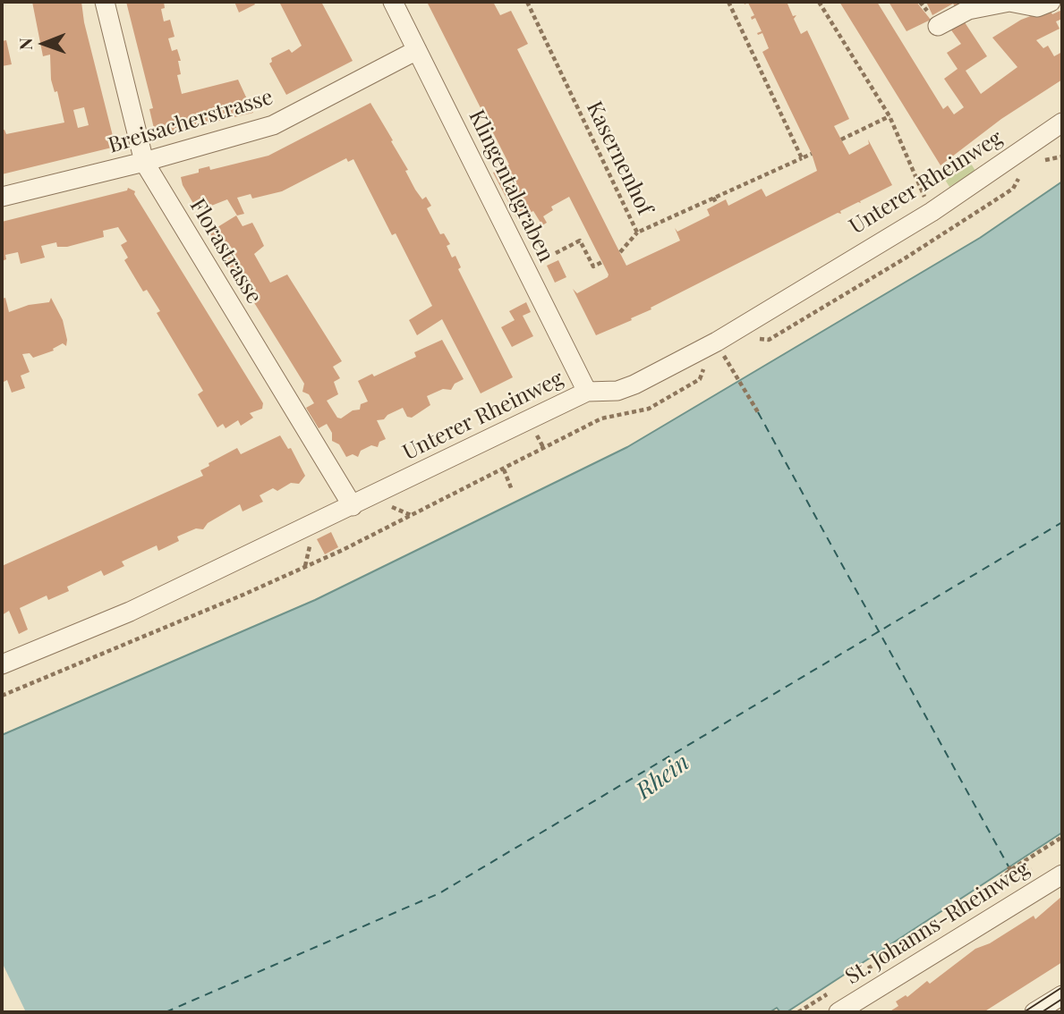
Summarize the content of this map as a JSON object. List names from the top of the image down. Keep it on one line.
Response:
{"streets":{"street":["Breisacherstrasse","Unterer Rheinweg","Klingentalgraben","Florastrasse","St. Johanns-Rheinweg"],"path":["Kasernenhof"]},"crossings":[["Breisacherstrasse","Klingentalgraben"],["Breisacherstrasse","Florastrasse"],["Unterer Rheinweg","Klingentalgraben"],["Unterer Rheinweg","Florastrasse"]],"water":["Rhein"],"north":"left"}
